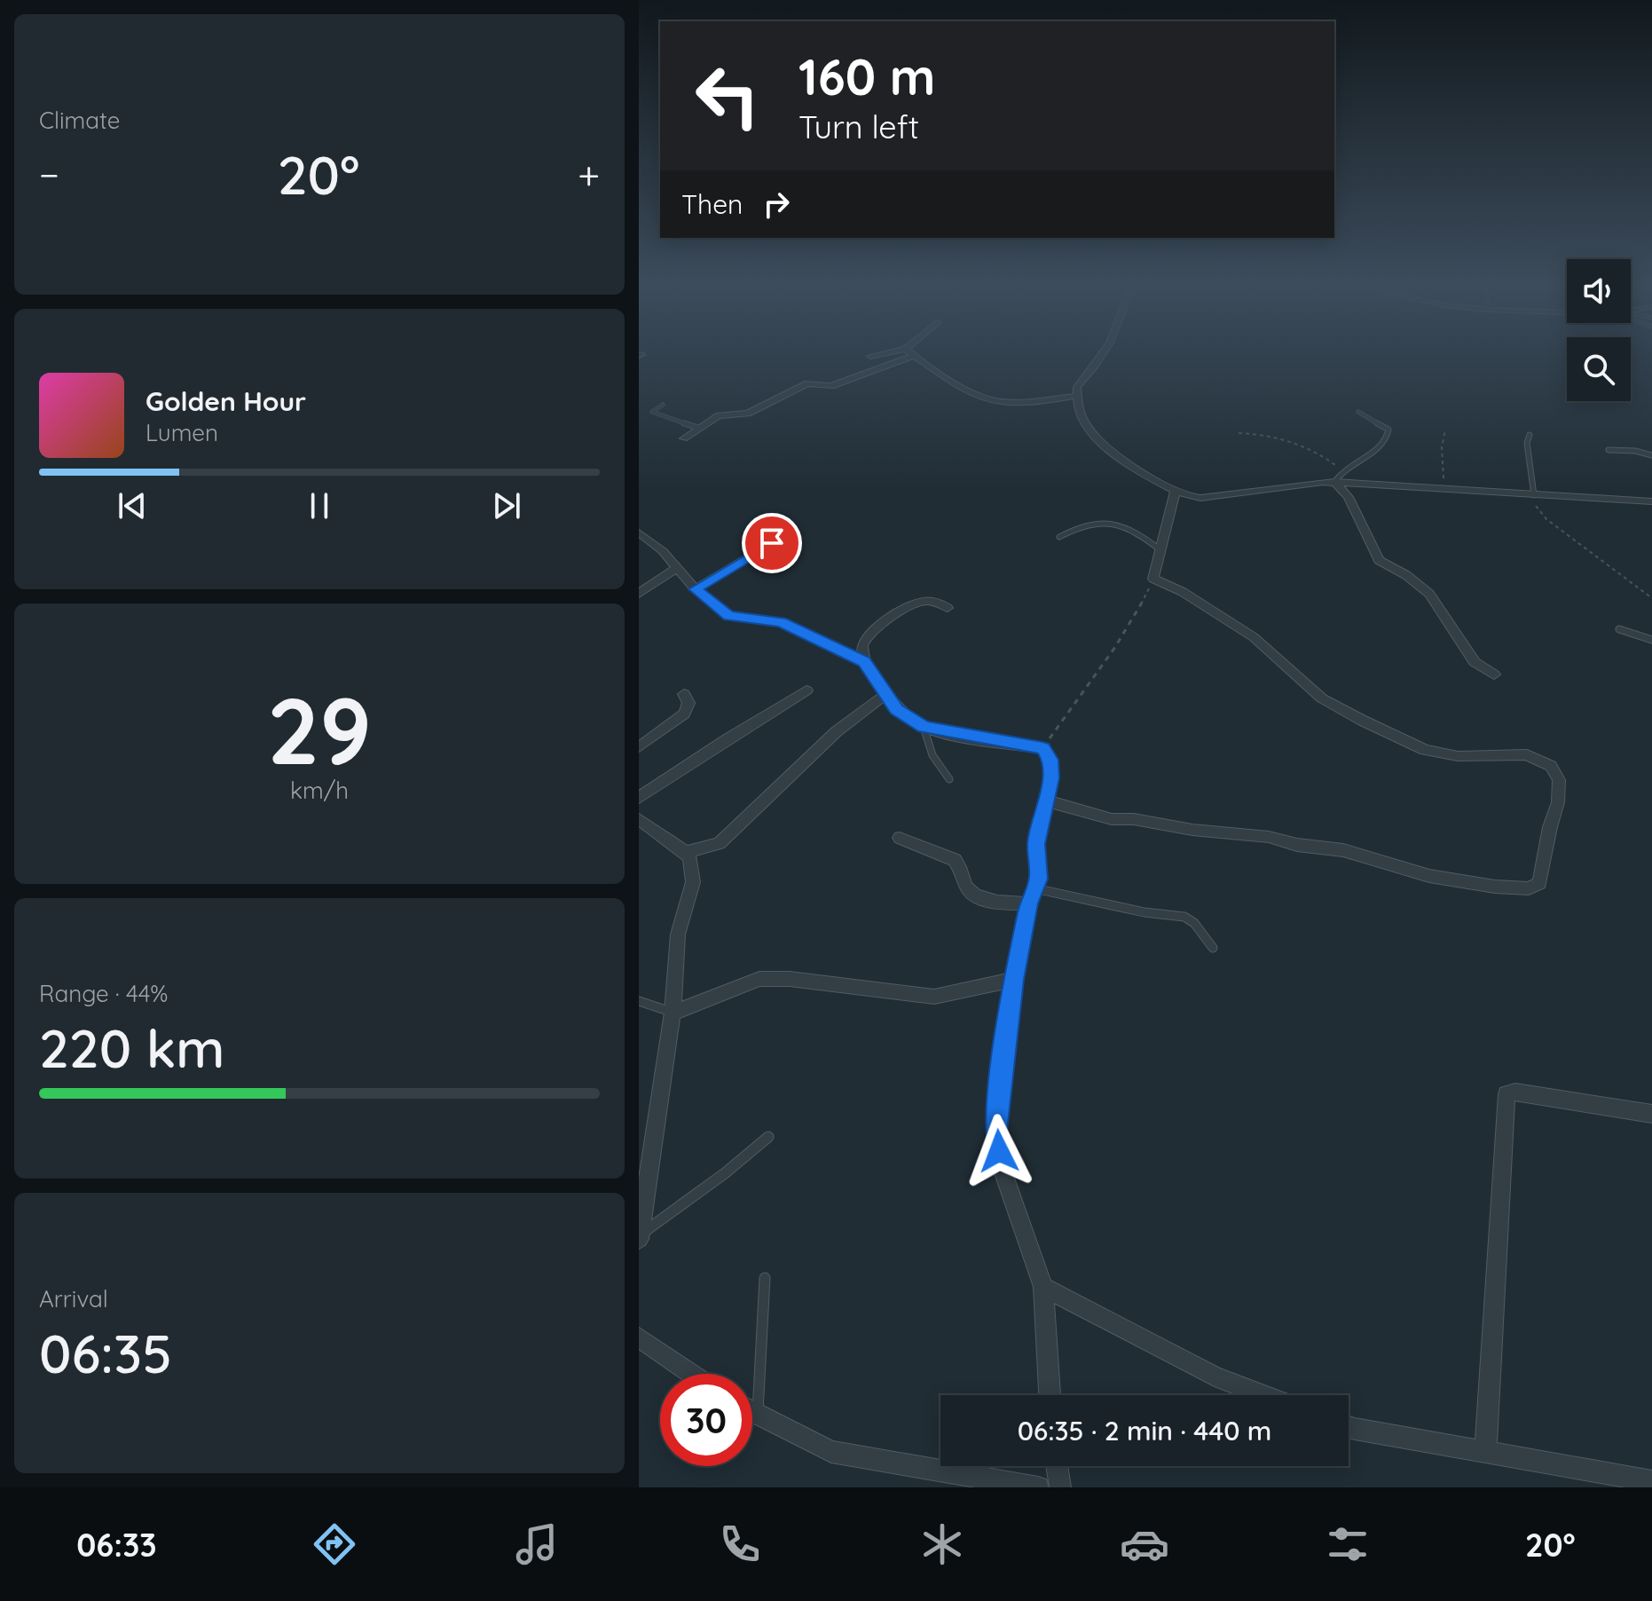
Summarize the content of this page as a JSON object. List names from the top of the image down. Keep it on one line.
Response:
{"page":{"tile":["Climate",["29","km/h"],["Range · 44%","220 km"],["Arrival","06:35"]],"turn":["160 m","Turn left"],"heat":["−","20°","+"],"then":"Then","song":["Golden Hour","Lumen"],"limit":"30","trip":"06:35 · 2 min · 440 m","tabs":["06:33","20°"]}}
